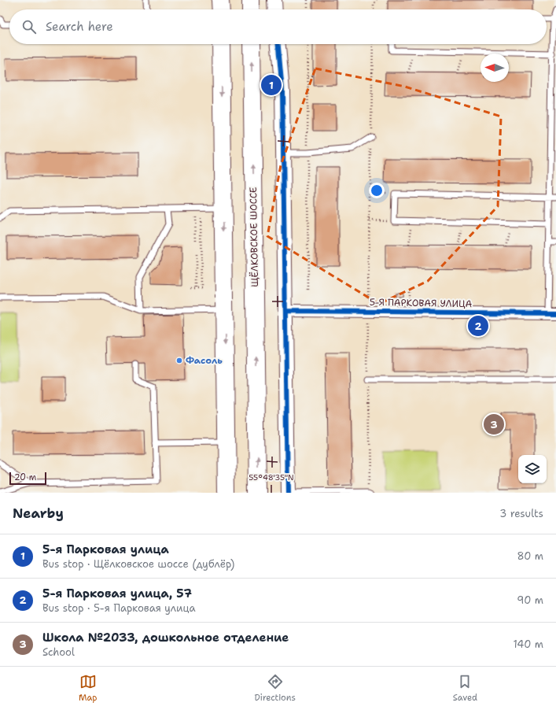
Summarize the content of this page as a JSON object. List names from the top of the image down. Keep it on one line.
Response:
{"streets":{"main road":["ЩЁЛКОВСКОЕ ШОССЕ"],"street":["5-Я ПАРКОВАЯ УЛИЦА"]},"places":["Фасоль"],"scale_bar":"20 m","north":"left","page":{"search":"Search here","pins":["1","2","3"],"scale":"20 m","heading":["Nearby","3 results"],"list":[{"mark":"1","name":"5-я Парковая улица","note":"Bus stop · Щёлковское шоссе (дублёр)","value":"80 m"},{"mark":"2","name":"5-я Парковая улица, 57","note":"Bus stop · 5-я Парковая улица","value":"90 m"},{"mark":"3","name":"Школа №2033, дошкольное отделение","note":"School","value":"140 m"}],"nav":["Map","Directions","Saved"]},"coordinates":["55°48'35\"N"]}
